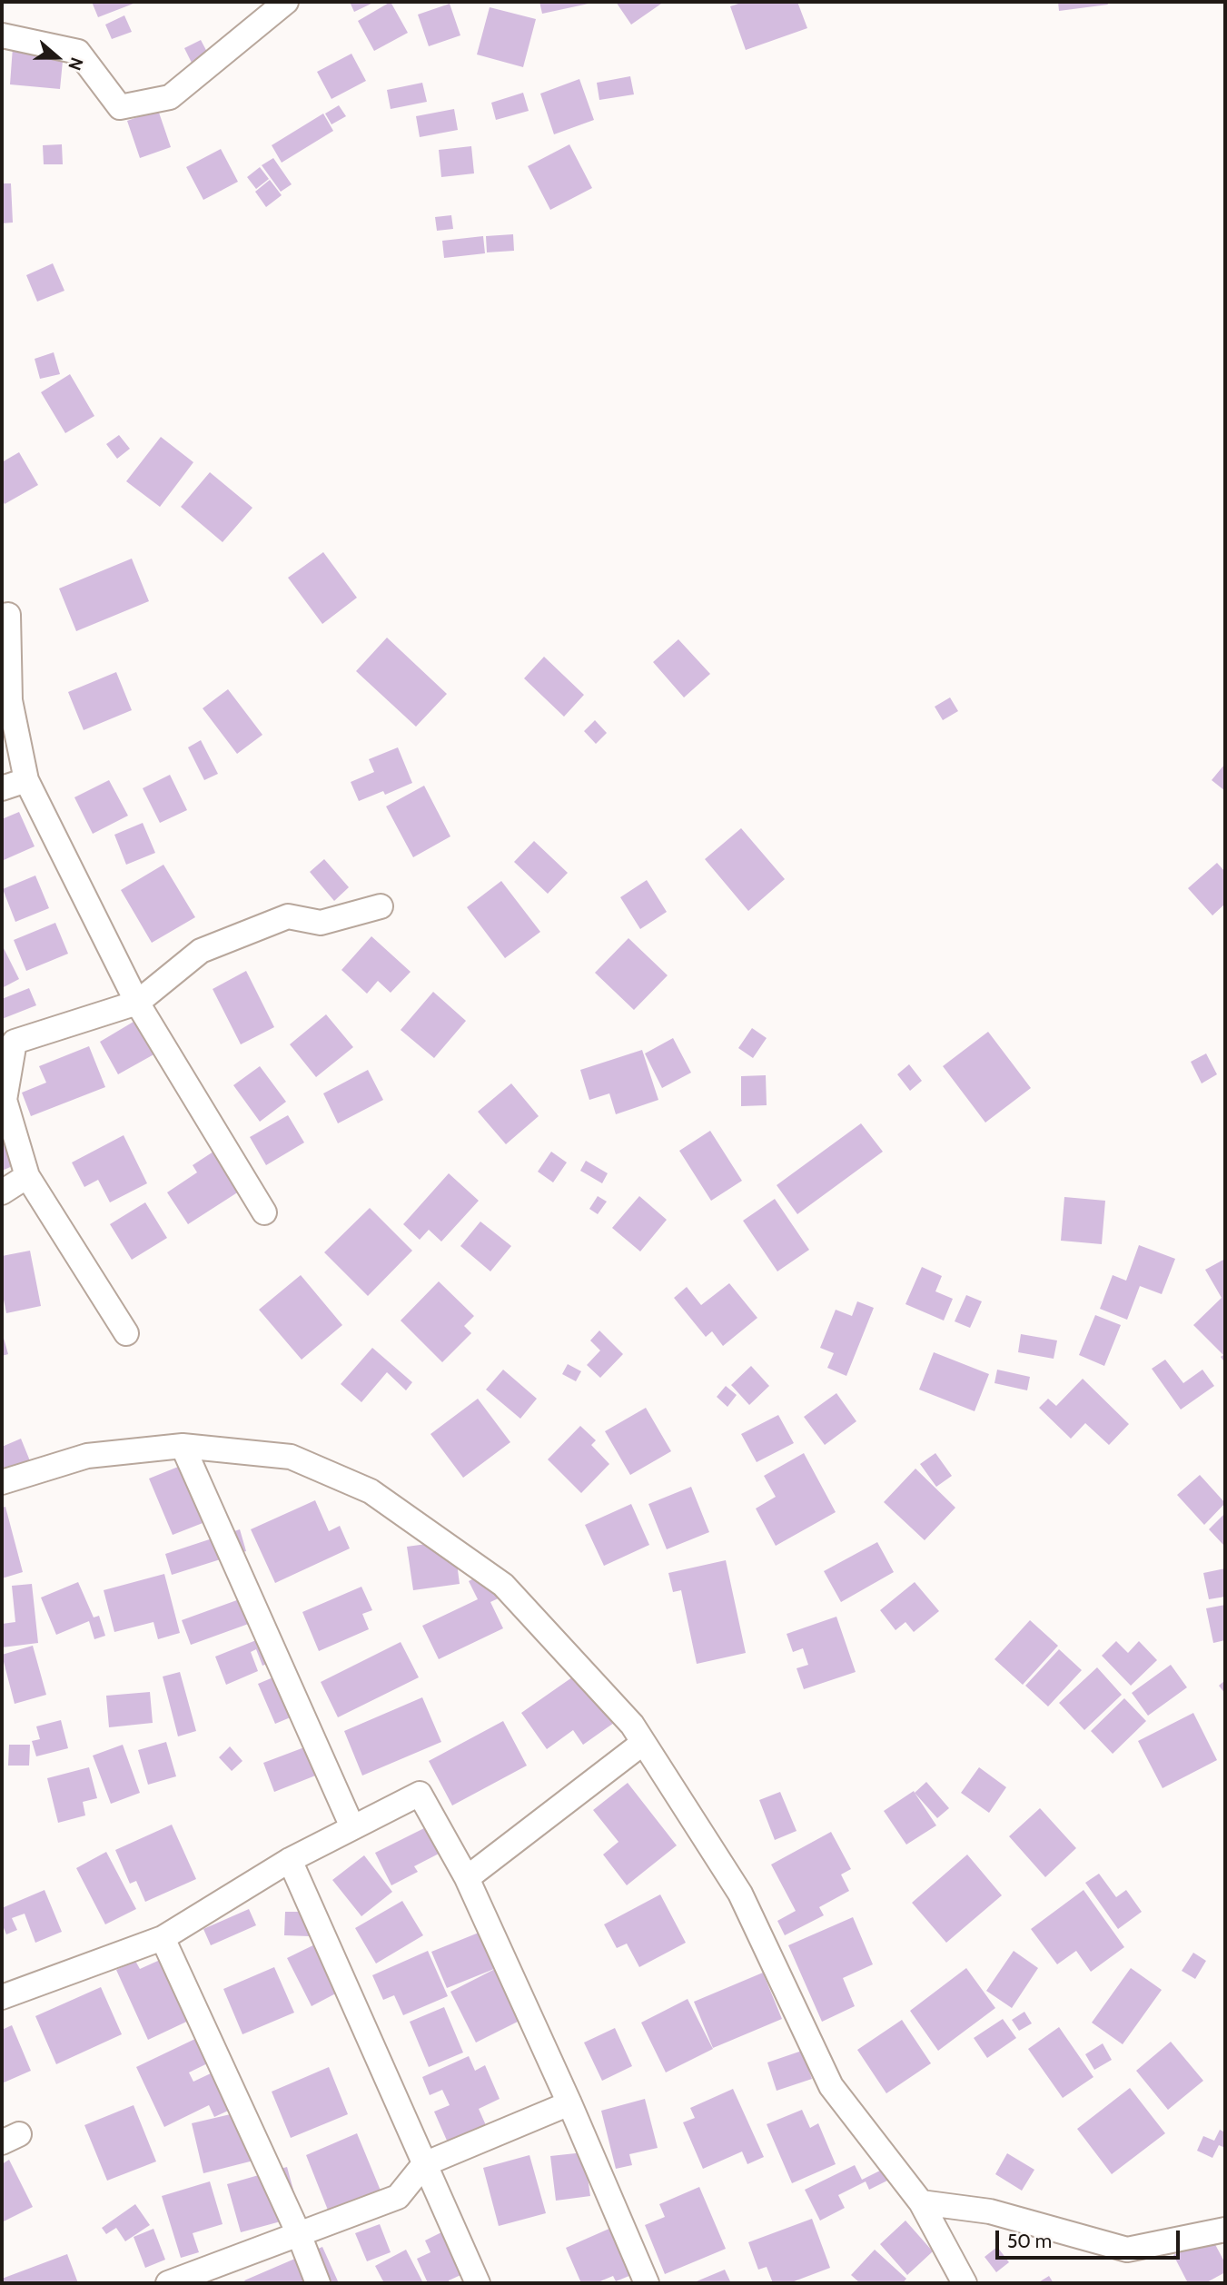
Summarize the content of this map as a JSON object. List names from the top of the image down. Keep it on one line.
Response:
{"scale_bar":"50 m","north":"right"}
